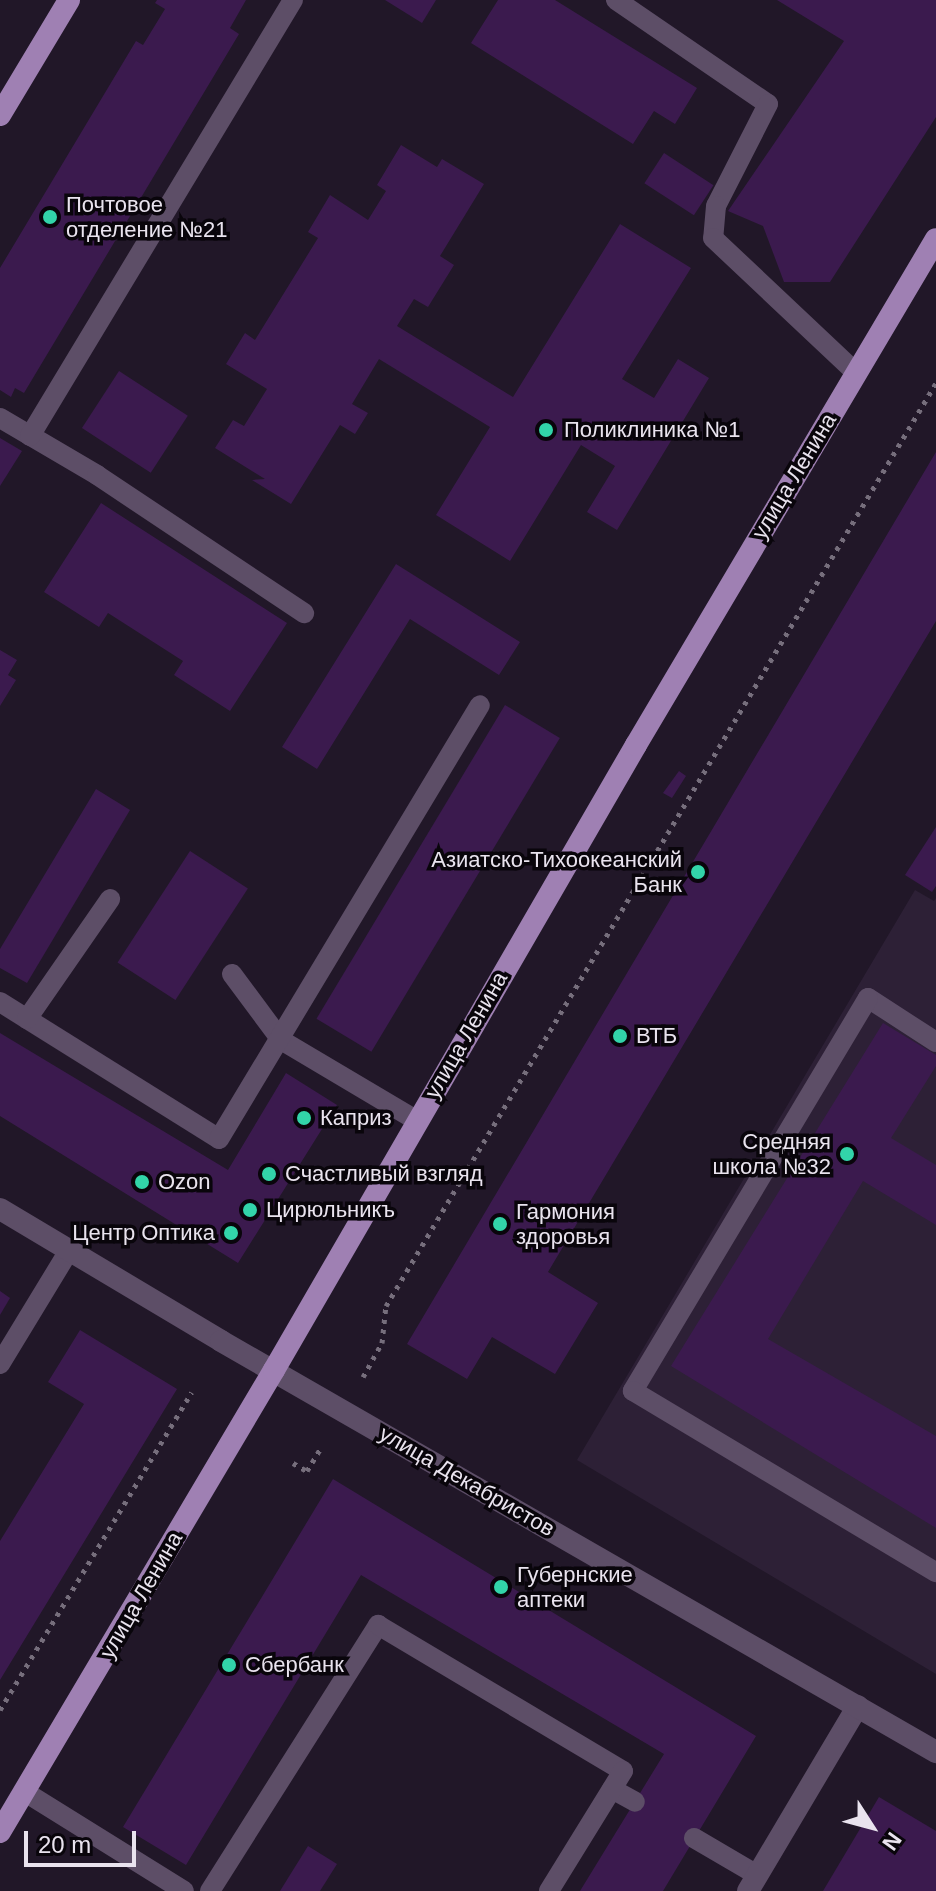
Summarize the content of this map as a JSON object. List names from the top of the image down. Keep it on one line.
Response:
{"streets":{"main road":["улица Ленина"],"street":["улица Декабристов"]},"crossings":[["улица Ленина","улица Декабристов"]],"places":["Почтовое отделение №21","Поликлиника №1","Азиатско-Тихоокеанский Банк","ВТБ","Каприз","Средняя школа №32","Счастливый взгляд","Ozon","Цирюльникъ","Гармония здоровья","Центр Оптика","Губернские аптеки","Сбербанк"],"scale_bar":"20 m","north":"bottom right"}
